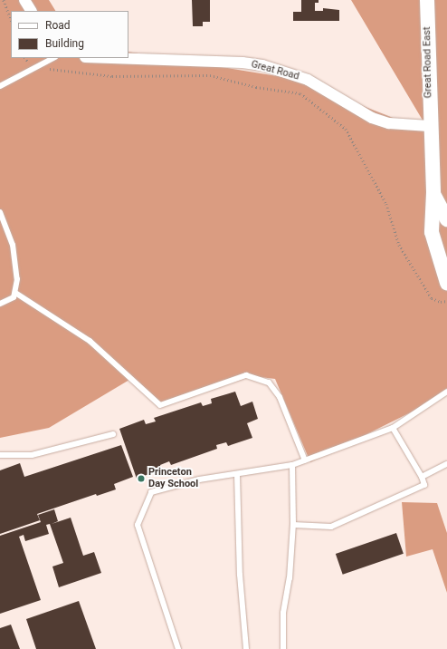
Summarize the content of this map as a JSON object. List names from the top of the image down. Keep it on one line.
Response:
{"streets":{"street":["Great Road East","Great Road"]},"crossings":[["Great Road East","Great Road"]],"places":["Princeton Day School"],"legend":["Road","Building"]}
